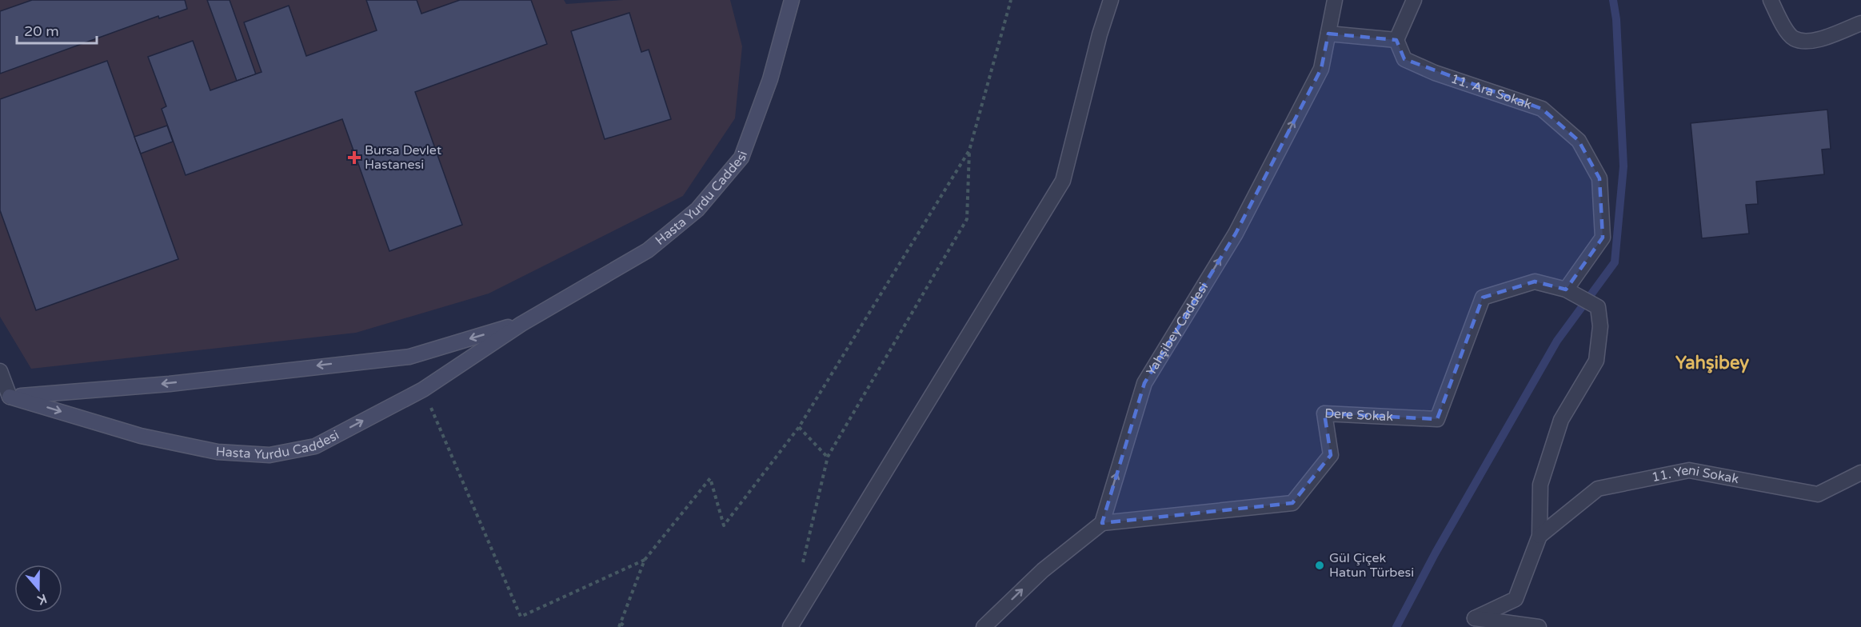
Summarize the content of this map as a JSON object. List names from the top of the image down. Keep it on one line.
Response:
{"streets":{"main road":["Hasta Yurdu Caddesi"],"street":["11. Ara Sokak","Yahşibey Caddesi","Dere Sokak","11. Yeni Sokak"]},"crossings":[["11. Ara Sokak","Dere Sokak"],["Yahşibey Caddesi","Dere Sokak"],["Dere Sokak","11. Yeni Sokak"]],"one_way":["Yahşibey Caddesi"],"districts":["Yahşibey"],"places":{"health":["Bursa Devlet Hastanesi"],"other":["Gül Çiçek Hatun Türbesi"]},"scale_bar":"20 m","north":"bottom"}
